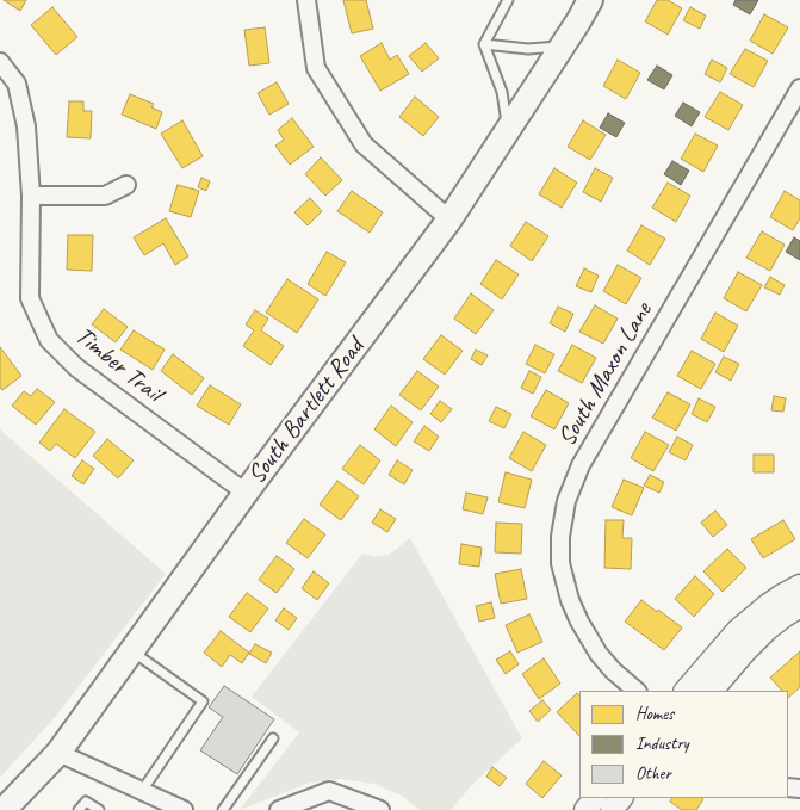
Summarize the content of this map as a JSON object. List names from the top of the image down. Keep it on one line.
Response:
{"streets":{"main road":["South Bartlett Road"],"street":["Timber Trail","South Maxon Lane"]},"crossings":[["Timber Trail","South Bartlett Road"]],"legend":["Homes","Industry","Other"]}
